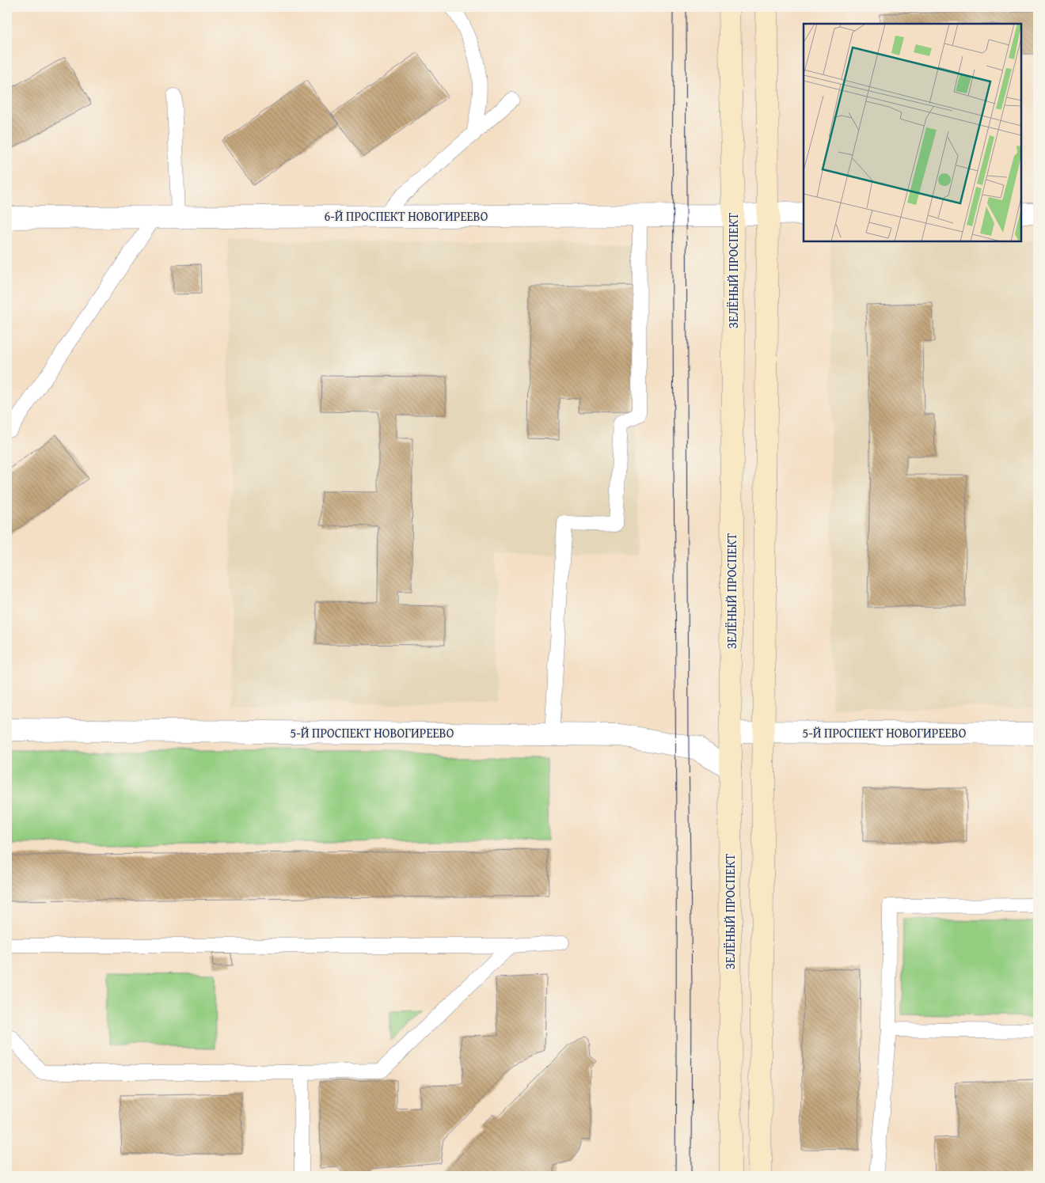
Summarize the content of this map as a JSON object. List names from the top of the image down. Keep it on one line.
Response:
{"streets":{"main road":["ЗЕЛЁНЫЙ ПРОСПЕКТ"],"street":["6-Й ПРОСПЕКТ НОВОГИРЕЕВО","5-Й ПРОСПЕКТ НОВОГИРЕЕВО"]},"crossings":[["6-Й ПРОСПЕКТ НОВОГИРЕЕВО","ЗЕЛЁНЫЙ ПРОСПЕКТ"],["ЗЕЛЁНЫЙ ПРОСПЕКТ","5-Й ПРОСПЕКТ НОВОГИРЕЕВО"]]}
